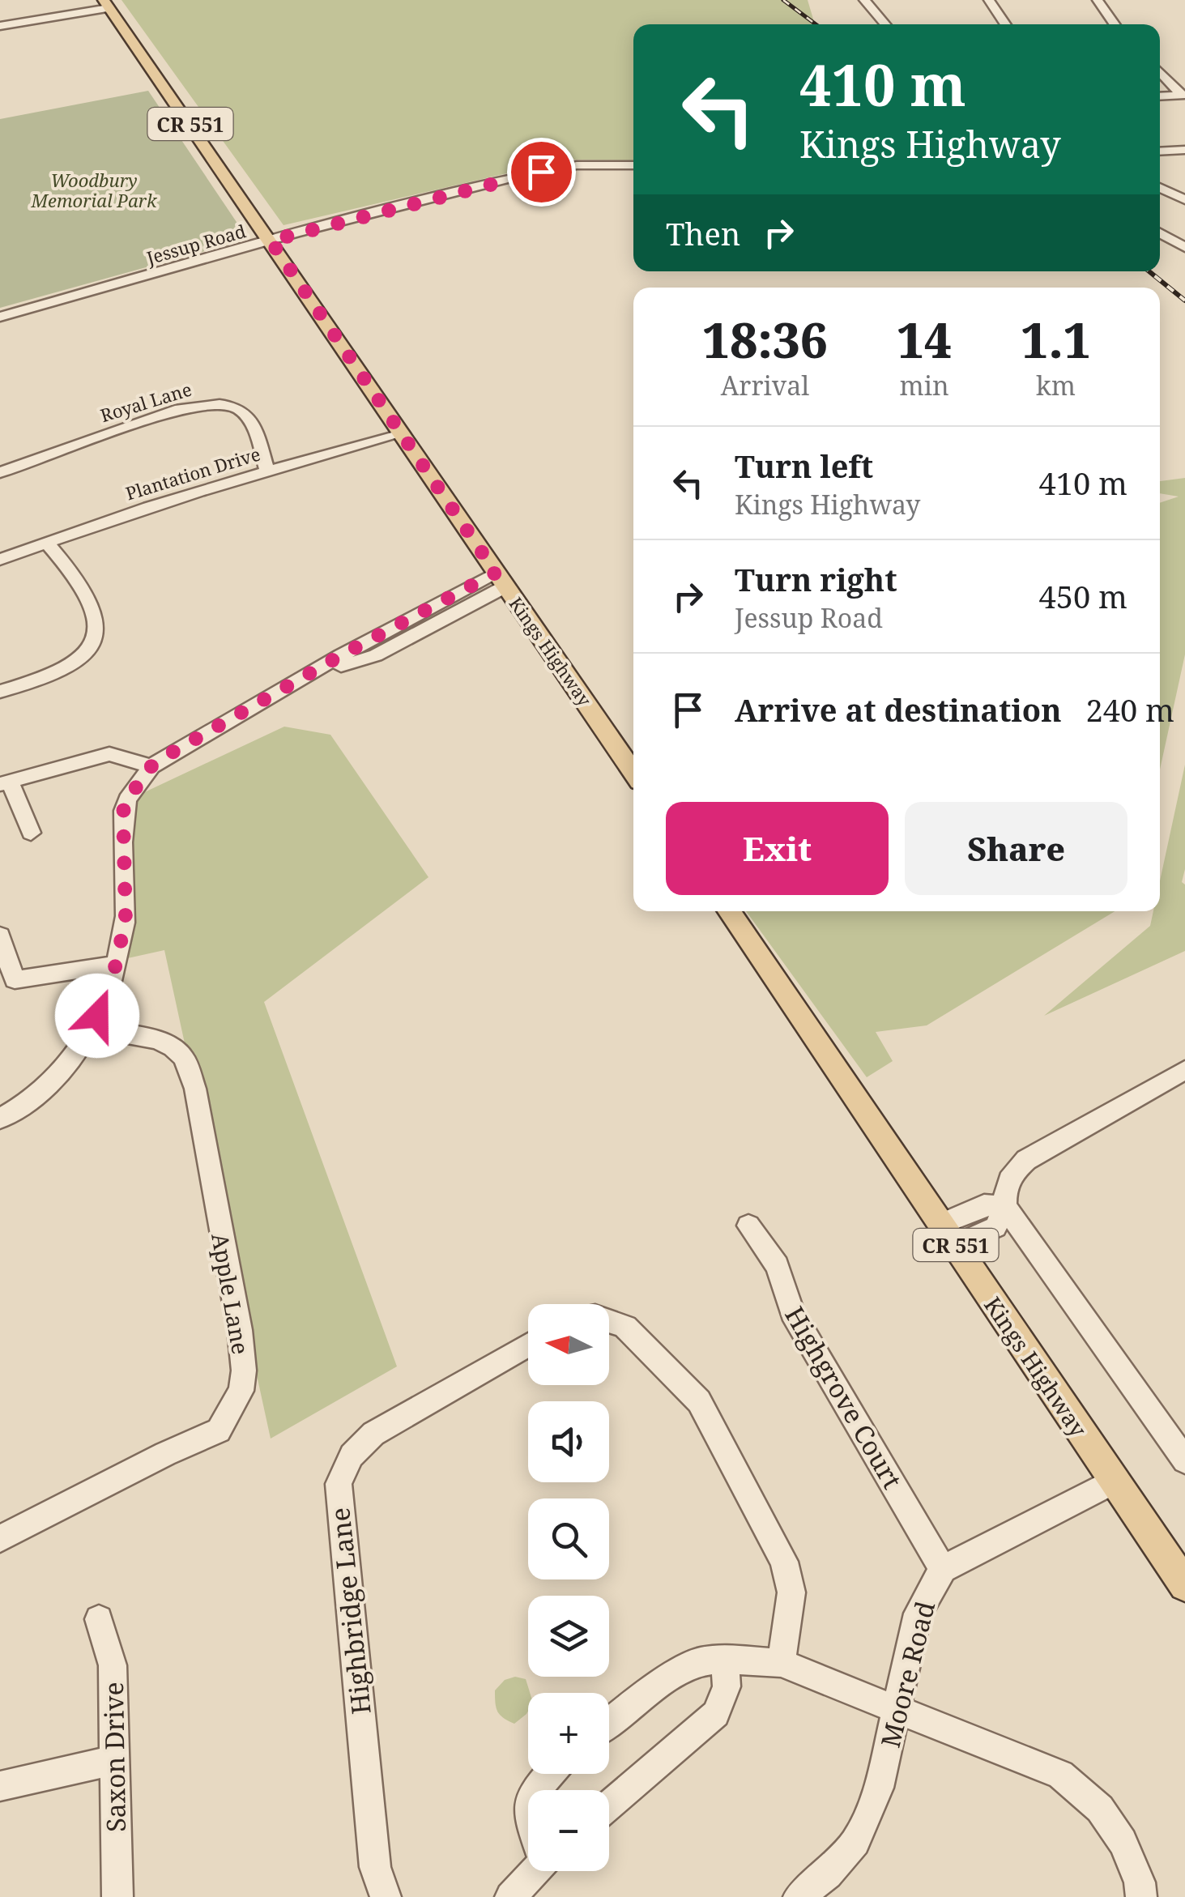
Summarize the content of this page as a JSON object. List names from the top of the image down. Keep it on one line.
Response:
{"streets":{"main road":["CR 551","Kings Highway"],"street":["Jessup Road","Royal Lane","Plantation Drive","Apple Lane","Highgrove Court","Highbridge Lane","Moore Road","Saxon Drive"]},"crossings":[["Jessup Road","Kings Highway"],["Royal Lane","Plantation Drive"],["Plantation Drive","Kings Highway"],["Highgrove Court","Moore Road"]],"parks":["Woodbury Memorial Park"],"north":"left","page":{"turn":["410 m","Kings Highway"],"then":"Then","eta":["18:36","Arrival","14","min","1.1","km"],"list":[{"name":"Turn left","note":"Kings Highway","value":"410 m"},{"name":"Turn right","note":"Jessup Road","value":"450 m"},{"name":"Arrive at destination","value":"240 m"}],"buttons":["Exit","Share"],"map_buttons":["+","−"]}}
